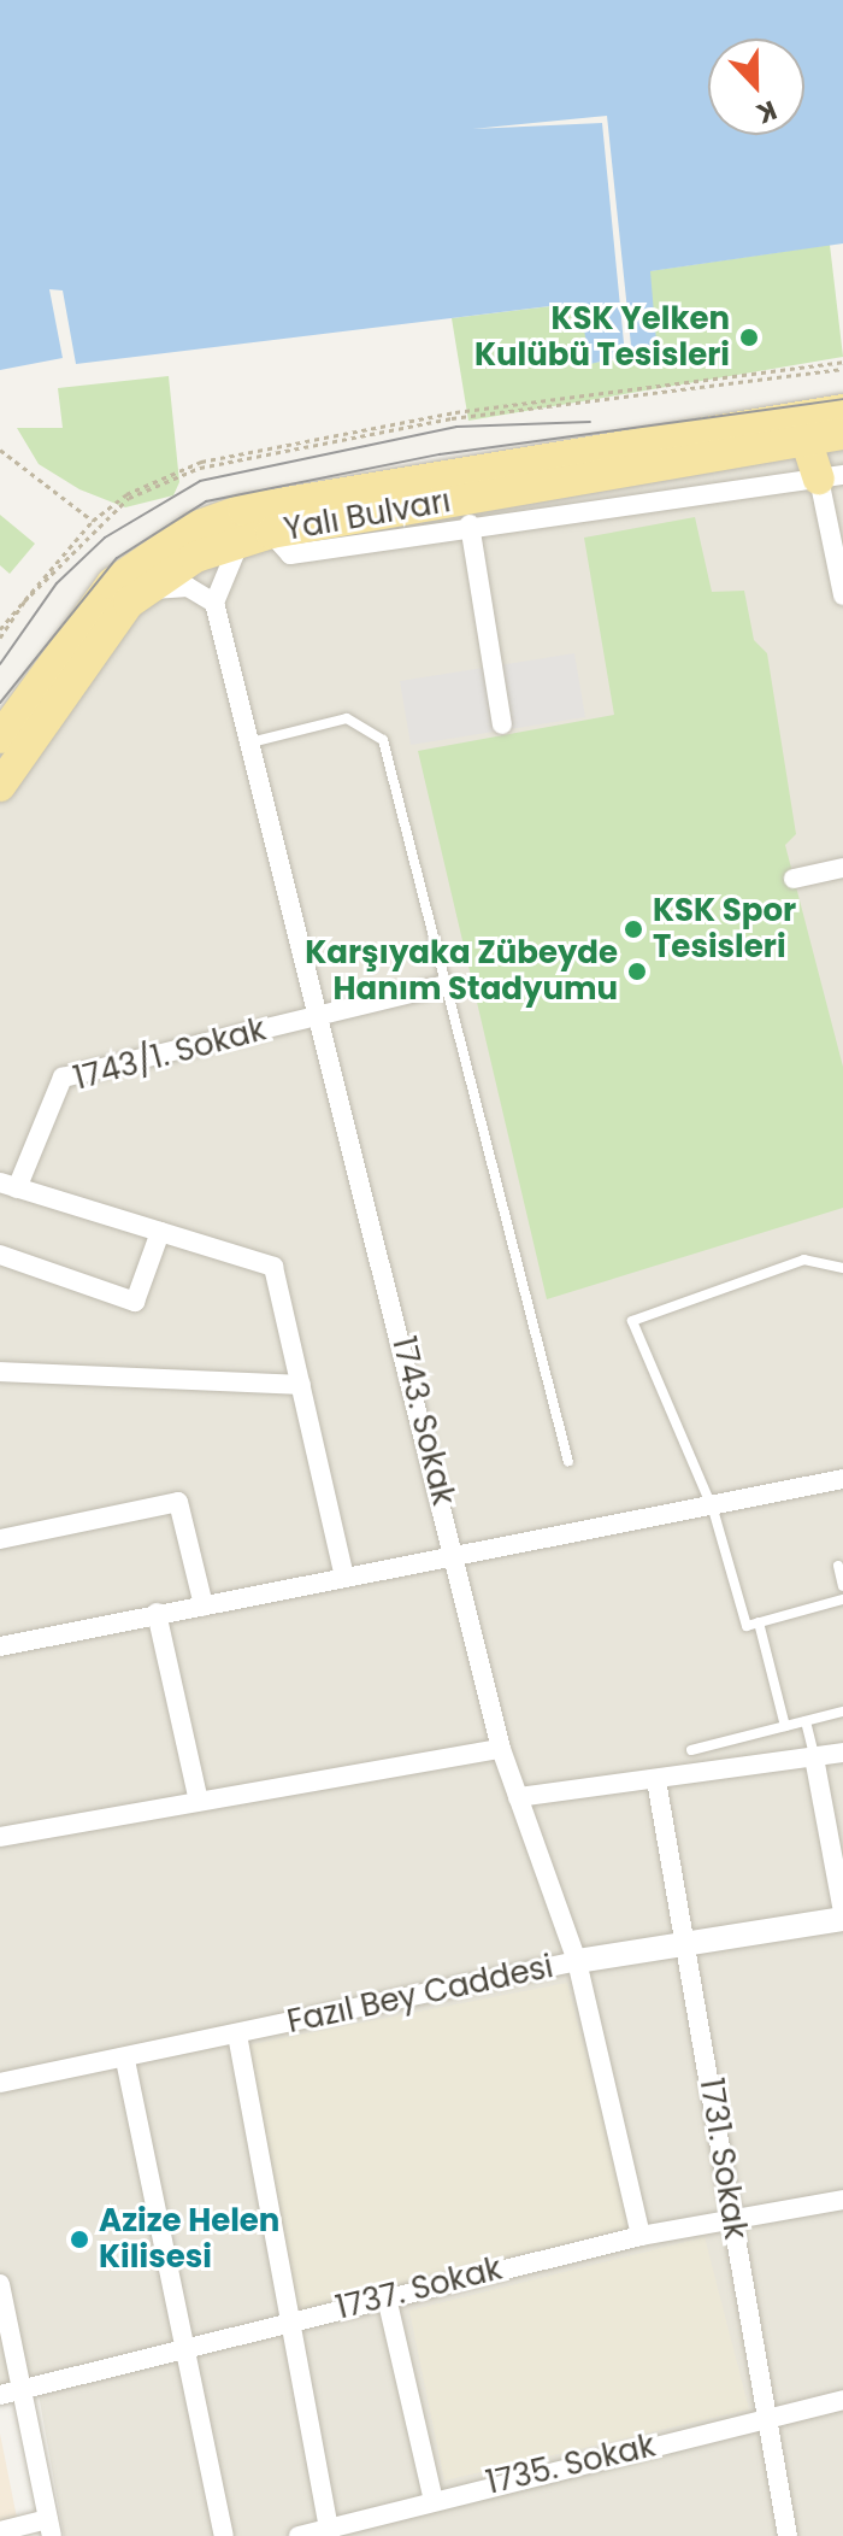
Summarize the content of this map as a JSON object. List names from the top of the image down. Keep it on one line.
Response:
{"streets":{"main road":["Yalı Bulvarı"],"street":["1743/1. Sokak","1743. Sokak","Fazıl Bey Caddesi","1731. Sokak","1737. Sokak","1735. Sokak"]},"crossings":[["1743/1. Sokak","1743. Sokak"],["1743. Sokak","Fazıl Bey Caddesi"],["1743. Sokak","1737. Sokak"],["Fazıl Bey Caddesi","1731. Sokak"],["1731. Sokak","1737. Sokak"],["1731. Sokak","1735. Sokak"]],"places":["KSK Yelken Kulübü Tesisleri","KSK Spor Tesisleri","Karşıyaka Zübeyde Hanım Stadyumu","Azize Helen Kilisesi"],"north":"bottom"}
